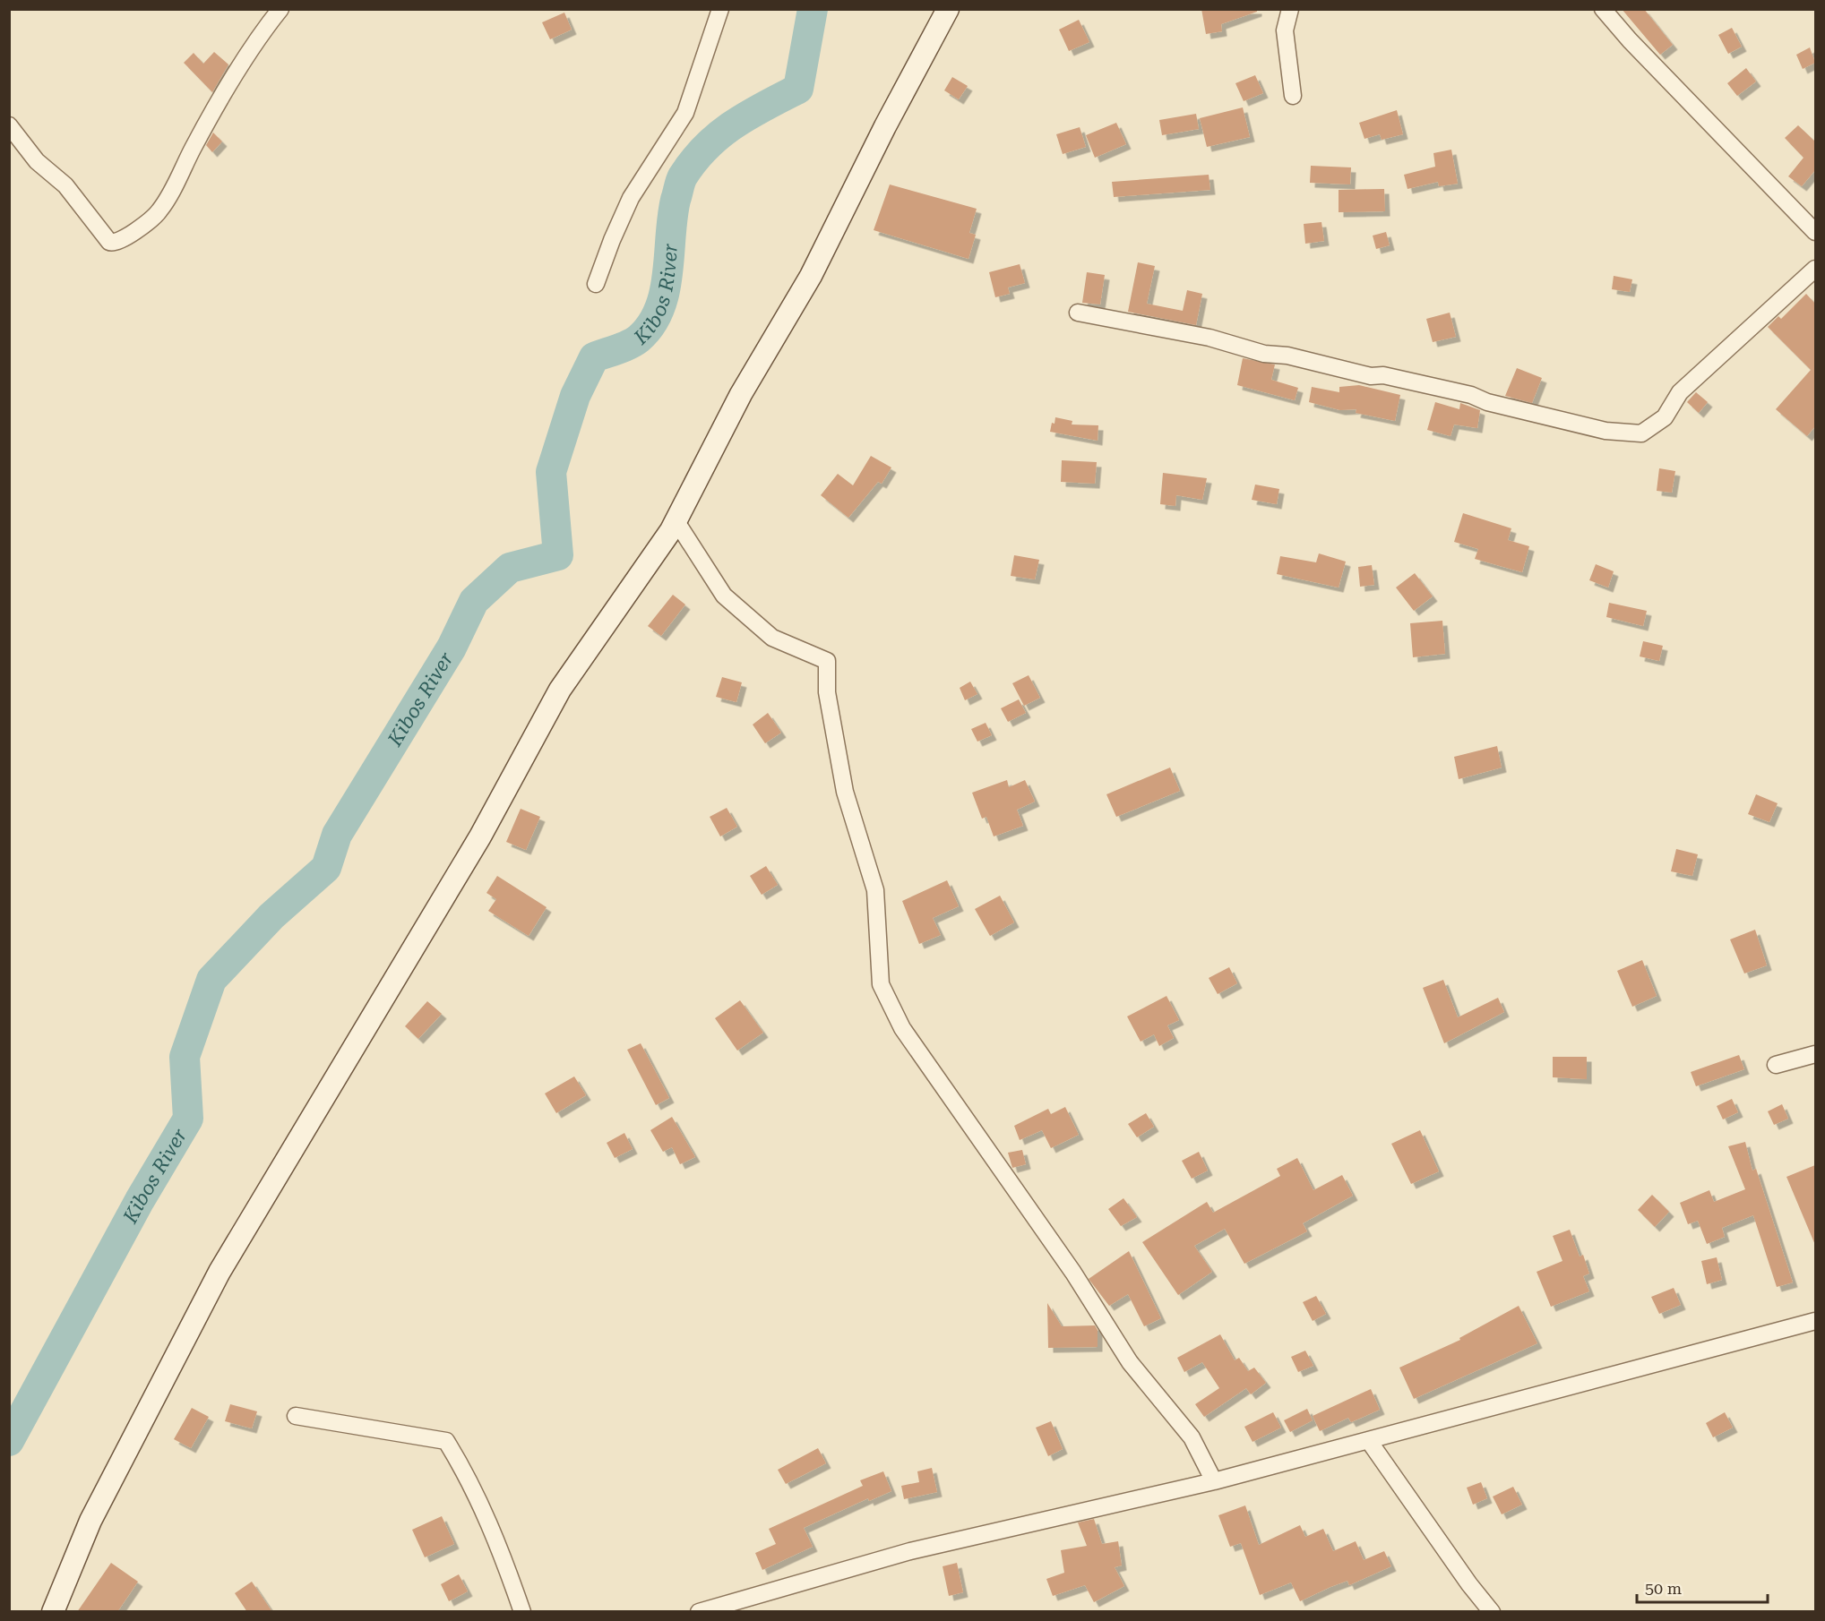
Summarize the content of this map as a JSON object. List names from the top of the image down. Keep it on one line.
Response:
{"water":["Kibos River"],"scale_bar":"50 m"}
